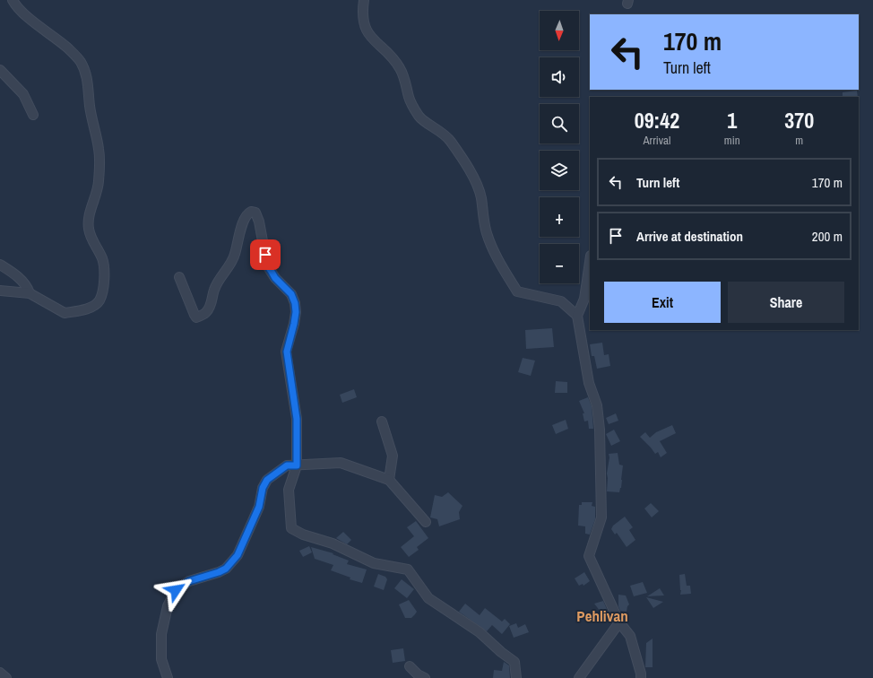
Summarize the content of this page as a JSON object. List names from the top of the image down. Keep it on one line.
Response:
{"districts":["Pehlivan"],"north":"bottom","page":{"map_buttons":["+","−"],"turn":["170 m","Turn left"],"eta":["09:42","Arrival","1","min","370","m"],"list":[{"name":"Turn left","value":"170 m"},{"name":"Arrive at destination","value":"200 m"}],"buttons":["Exit","Share"]}}
